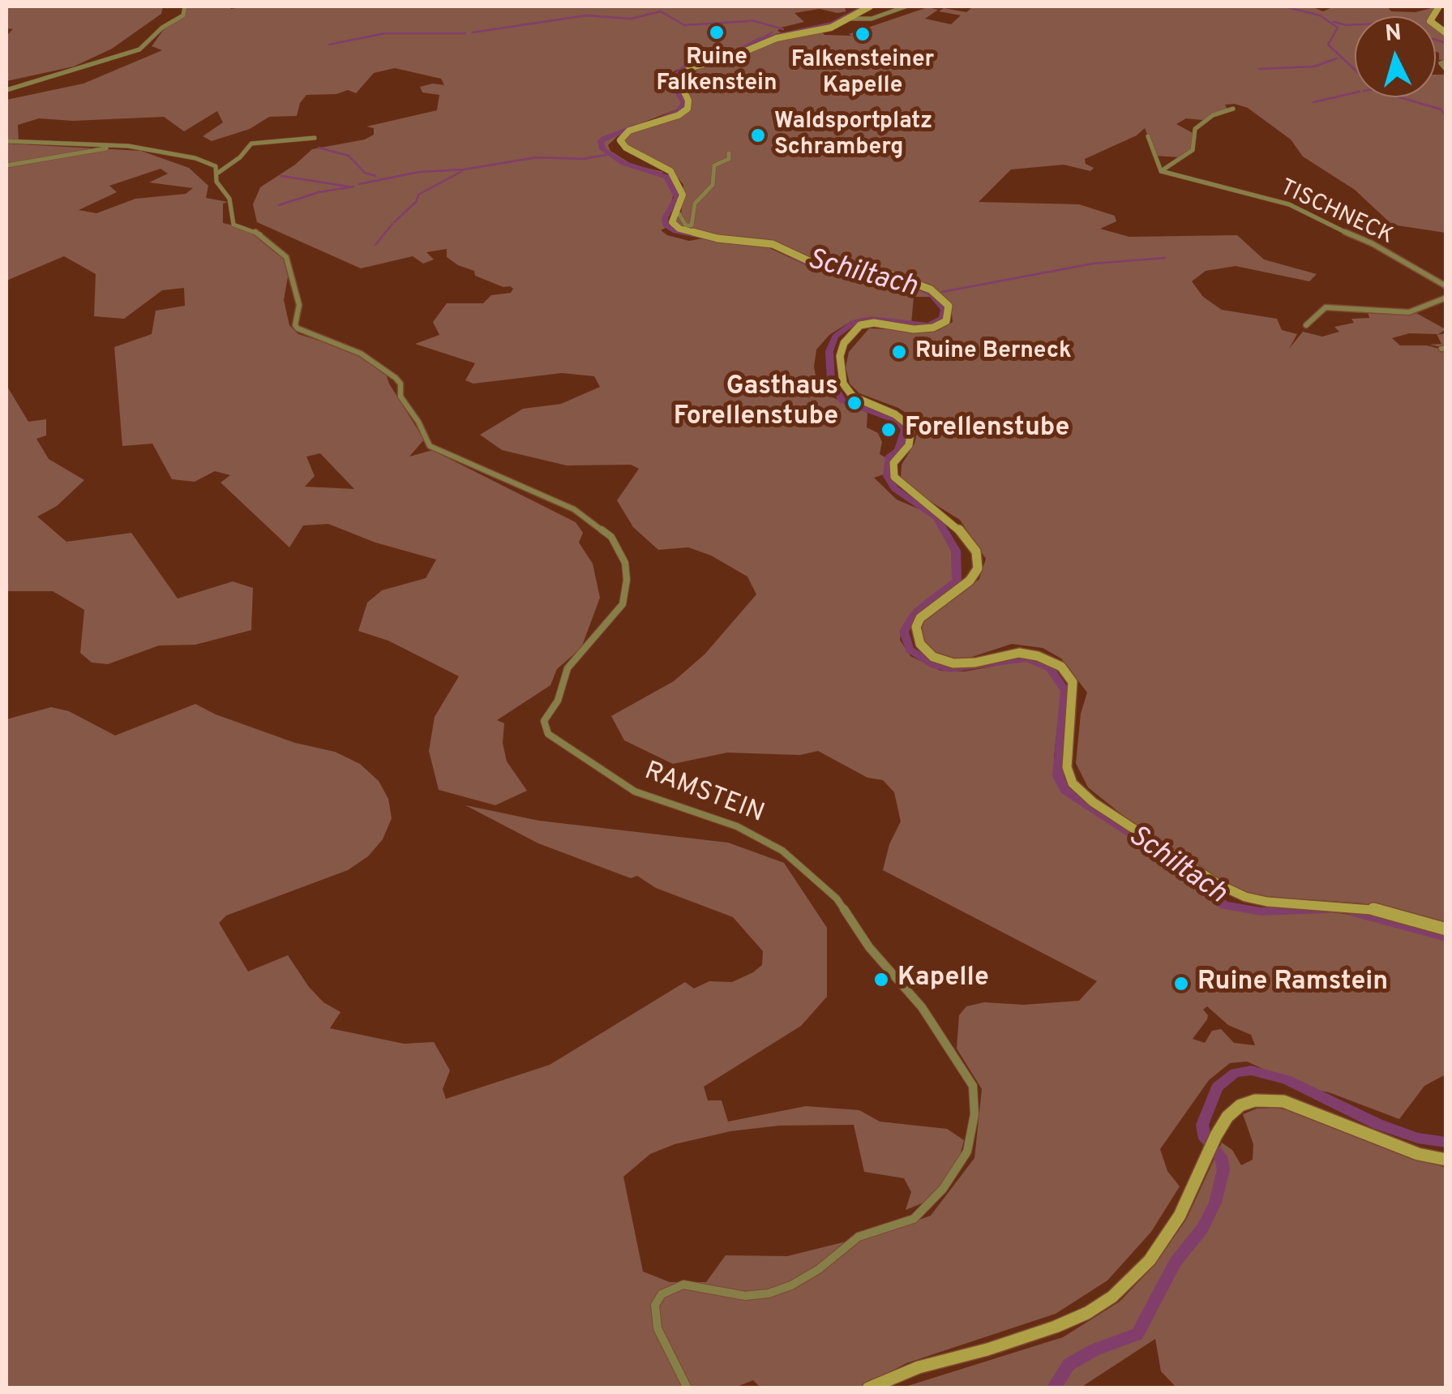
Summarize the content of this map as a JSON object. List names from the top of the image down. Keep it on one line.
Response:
{"streets":{"street":["TISCHNECK","RAMSTEIN"]},"water":["Schiltach"],"places":["Ruine Falkenstein","Falkensteiner Kapelle","Waldsportplatz Schramberg","Ruine Berneck","Gasthaus Forellenstube","Forellenstube","Kapelle","Ruine Ramstein"],"north":"top"}
